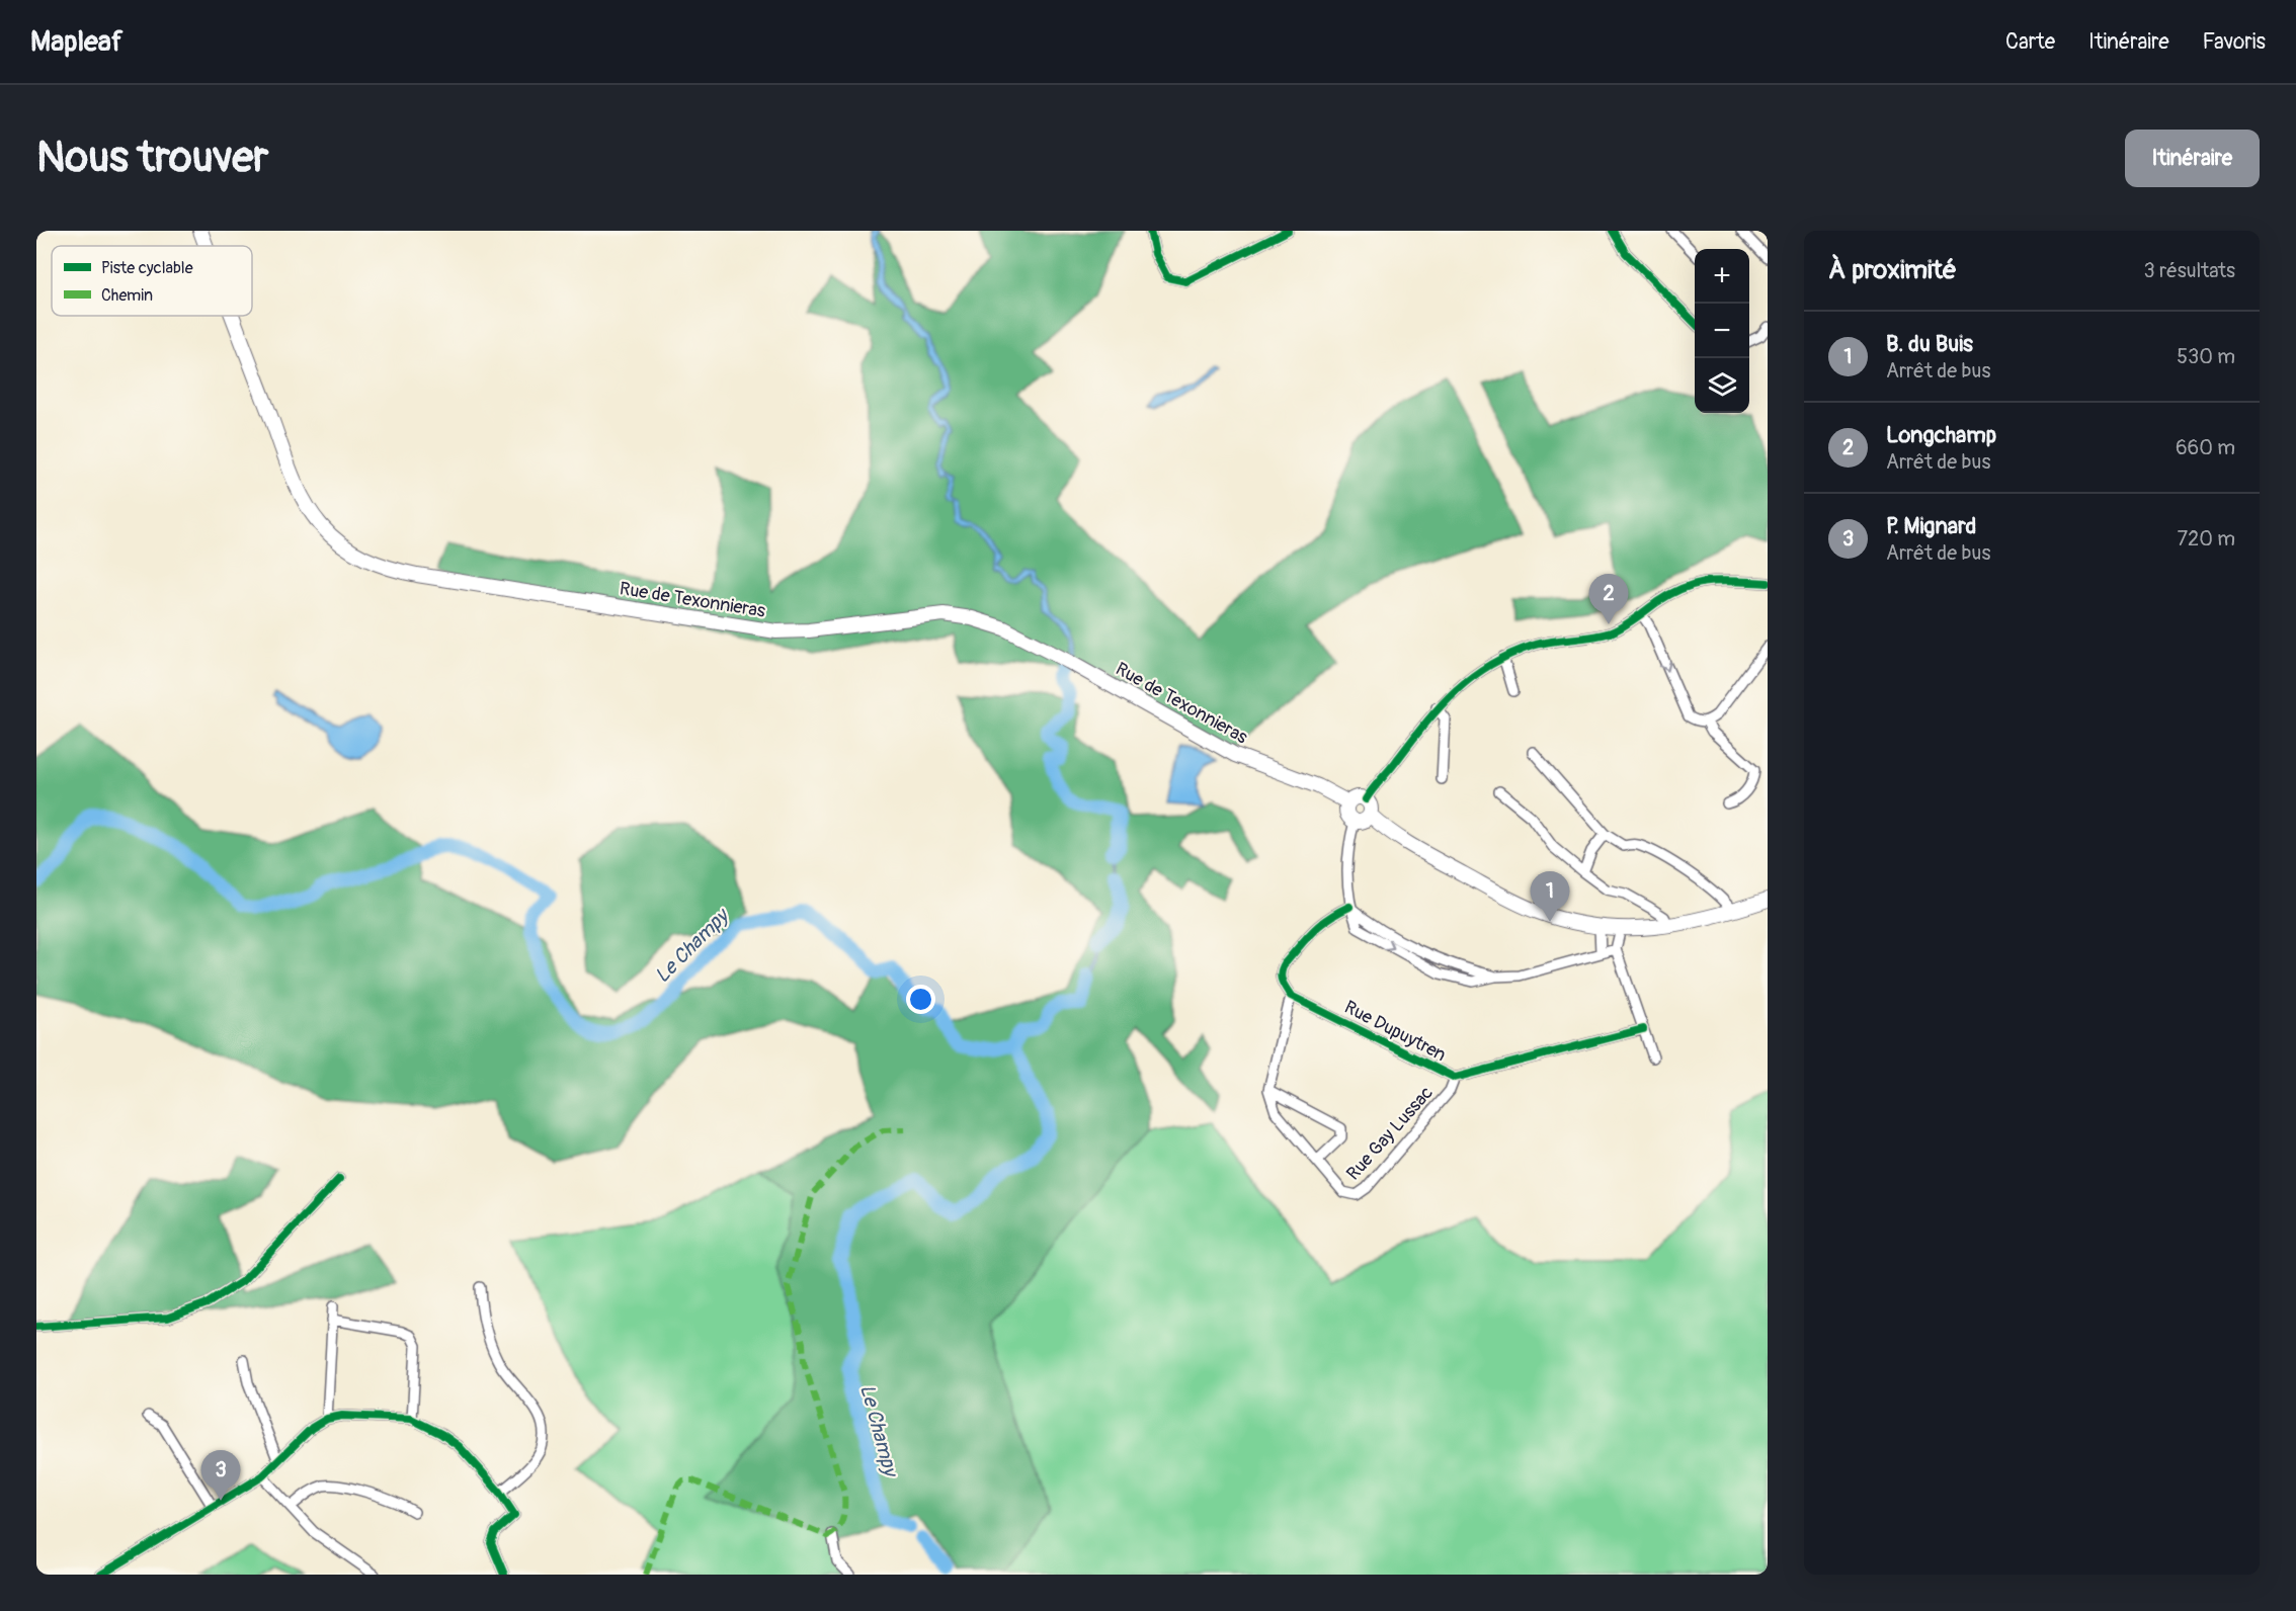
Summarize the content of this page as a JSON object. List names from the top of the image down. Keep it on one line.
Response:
{"streets":{"main road":["Rue de Texonnieras"],"street":["Rue Dupuytren","Rue Gay Lussac"]},"crossings":[["Rue Dupuytren","Rue Gay Lussac"]],"water":["Le Champy"],"legend":["Piste cyclable","Chemin"],"page":{"header":"Mapleaf","nav":["Carte","Itinéraire","Favoris"],"buttons":"Itinéraire","title":"Nous trouver","heading":["À proximité","3 résultats"],"map_buttons":["+","−"],"list":[{"mark":"1","name":"B. du Buis","note":"Arrêt de bus","value":"530 m"},{"mark":"2","name":"Longchamp","note":"Arrêt de bus","value":"660 m"},{"mark":"3","name":"P. Mignard","note":"Arrêt de bus","value":"720 m"}],"pins":["2","1","3"]}}
